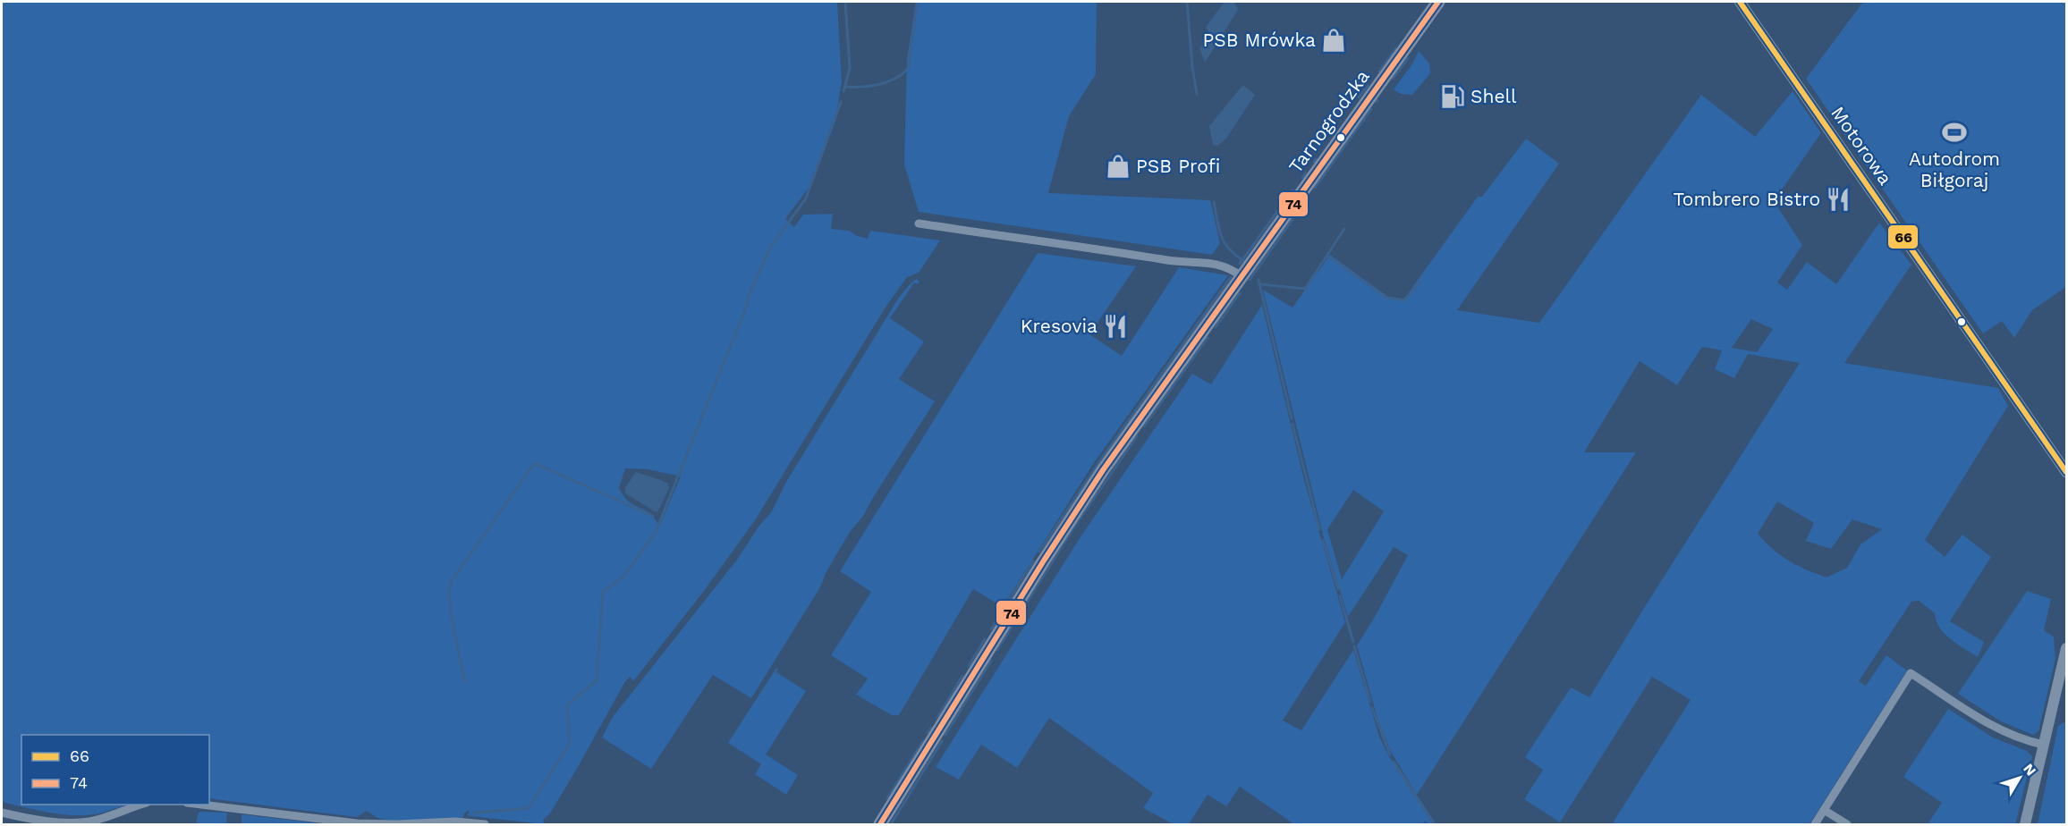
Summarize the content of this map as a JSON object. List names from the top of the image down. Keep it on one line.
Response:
{"streets":{"main road":["Tarnogrodzka"],"street":["Motorowa"]},"places":{"shop":["PSB Mrówka","PSB Profi"],"fuel station":["Shell"],"sports":["Autodrom Biłgoraj"],"restaurant":["Tombrero Bistro","Kresovia"]},"lines":["transit line 66","transit line 74"],"legend":["66","74"],"north":"top right"}
